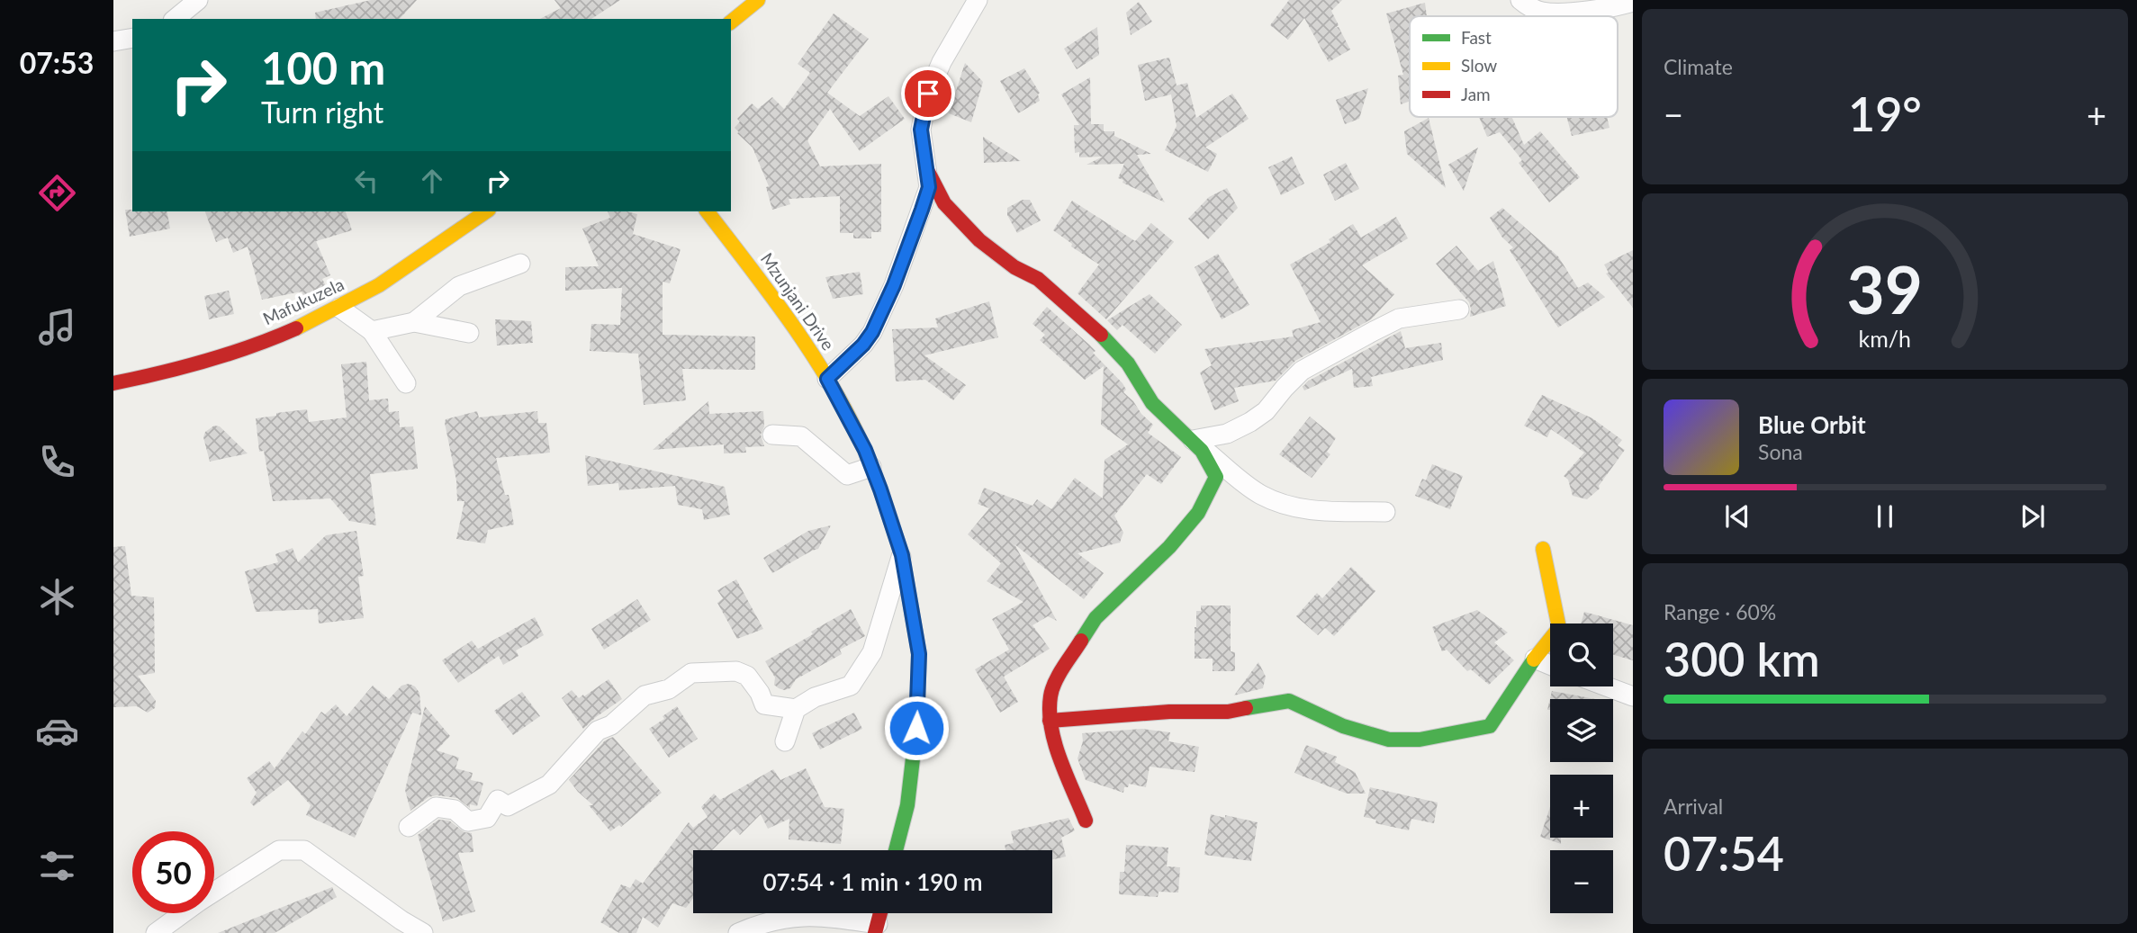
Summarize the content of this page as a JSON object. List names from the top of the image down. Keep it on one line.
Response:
{"streets":{"street":["Mafukuzela","Mzunjani Drive"]},"legend":["Fast","Slow","Jam"],"page":{"tabs":"07:53","tile":["Climate",["Range · 60%","300 km"],["Arrival","07:54"]],"turn":["100 m","Turn right"],"heat":["−","19°","+"],"song":["Blue Orbit","Sona"],"map_buttons":["+","−"],"limit":"50","trip":"07:54 · 1 min · 190 m","gauge":["39","km/h"]}}
